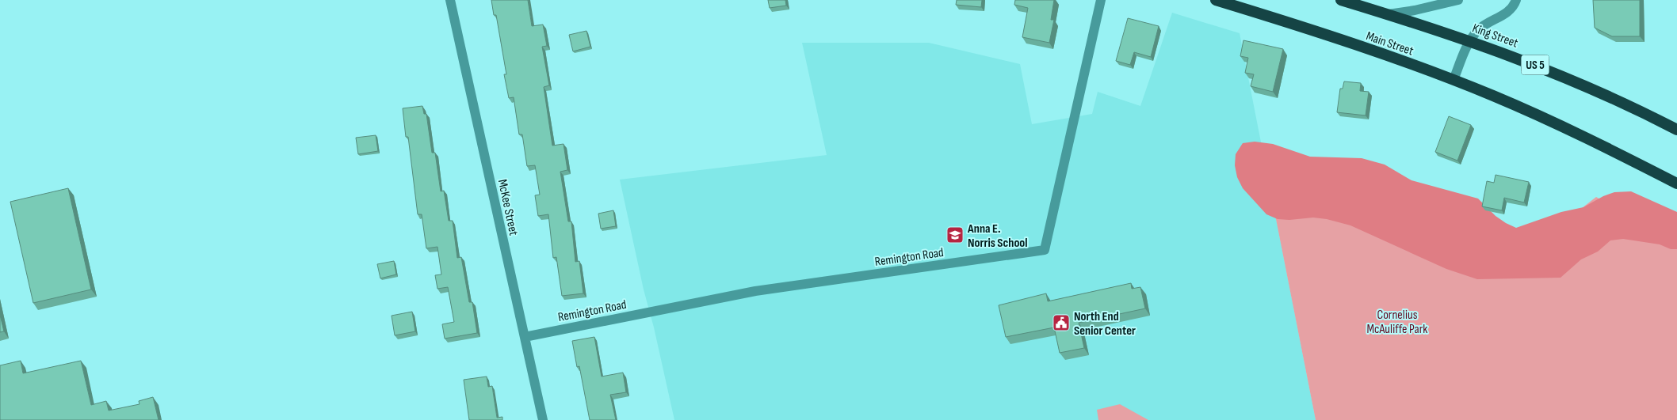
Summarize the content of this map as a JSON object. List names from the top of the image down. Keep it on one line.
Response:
{"streets":{"highway":["King Street","Main Street","US 5"],"street":["McKee Street","Remington Road"]},"crossings":[["King Street","Main Street"],["McKee Street","Remington Road"]],"parks":["Cornelius McAuliffe Park"],"places":{"school or university":["Anna E. Norris School"],"public building":["North End Senior Center"]}}
